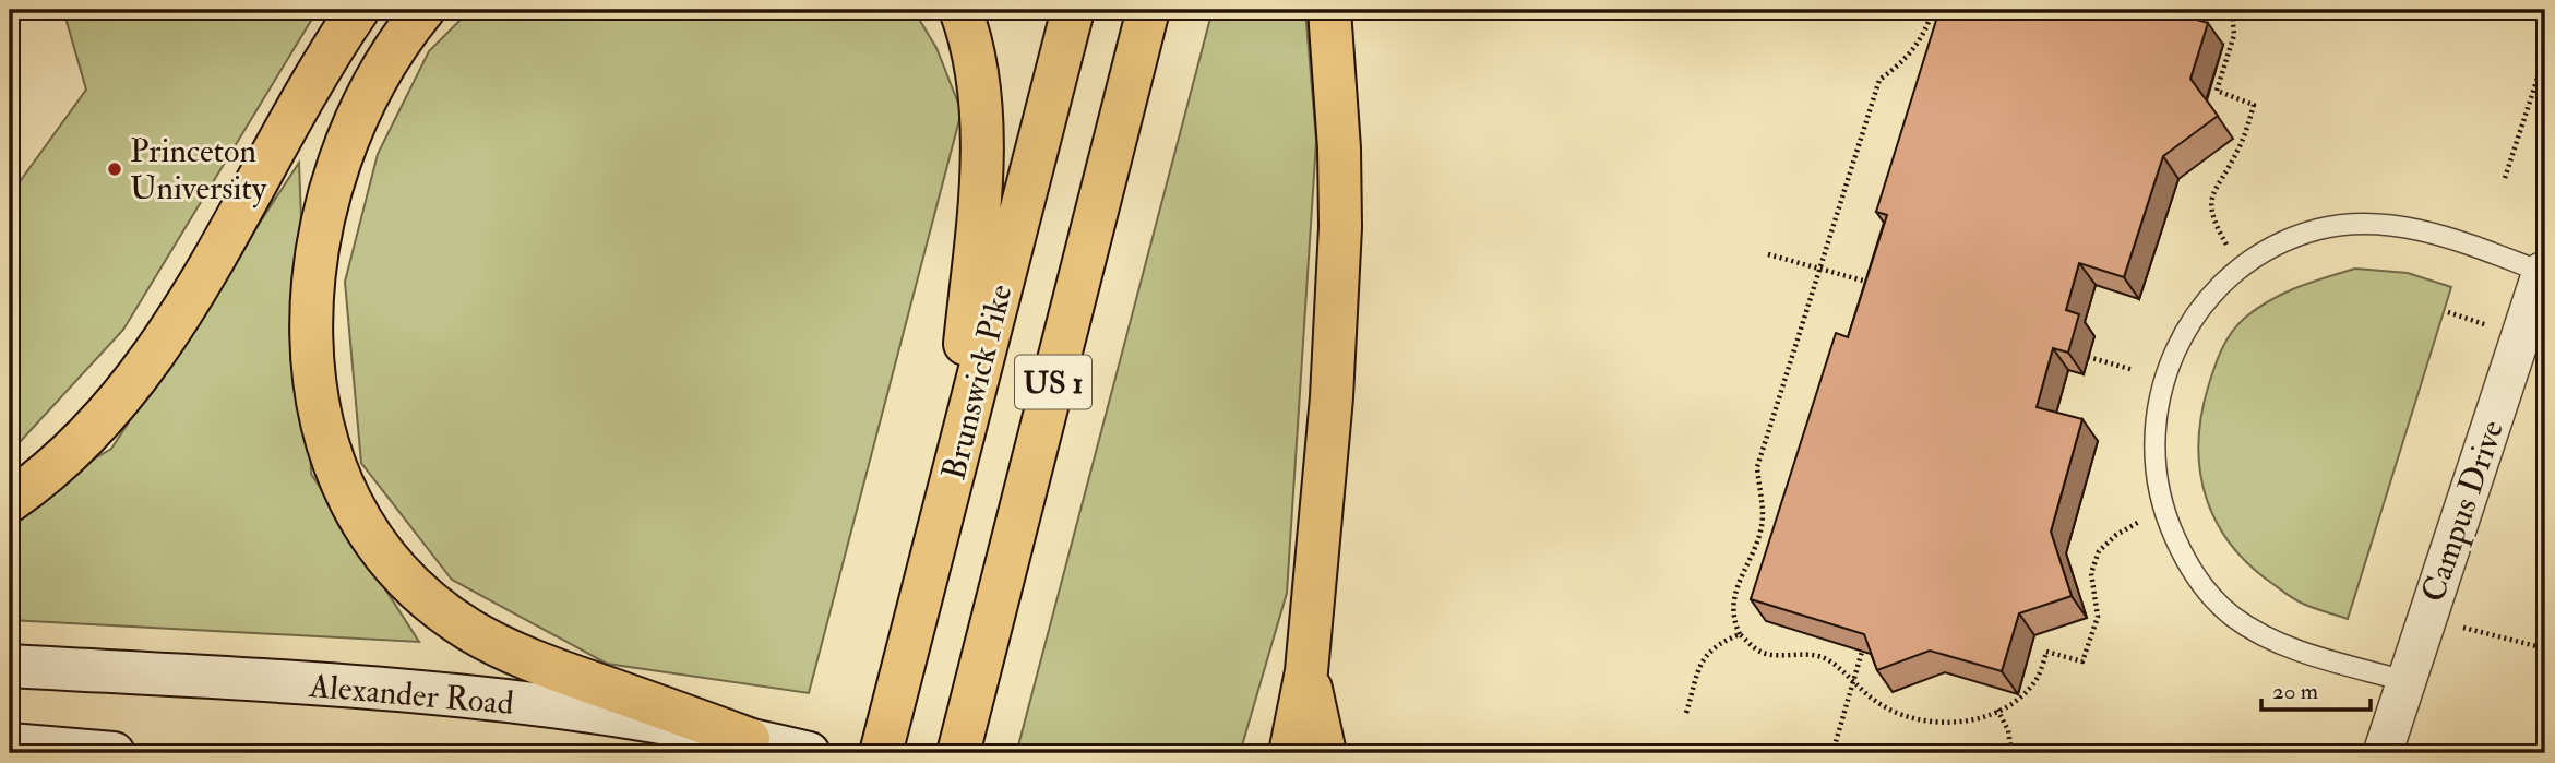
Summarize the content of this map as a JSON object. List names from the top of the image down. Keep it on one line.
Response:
{"streets":{"highway":["Brunswick Pike","US 1"],"main road":["Alexander Road"],"street":["Campus Drive"]},"places":["Princeton University"],"scale_bar":"20 m"}
